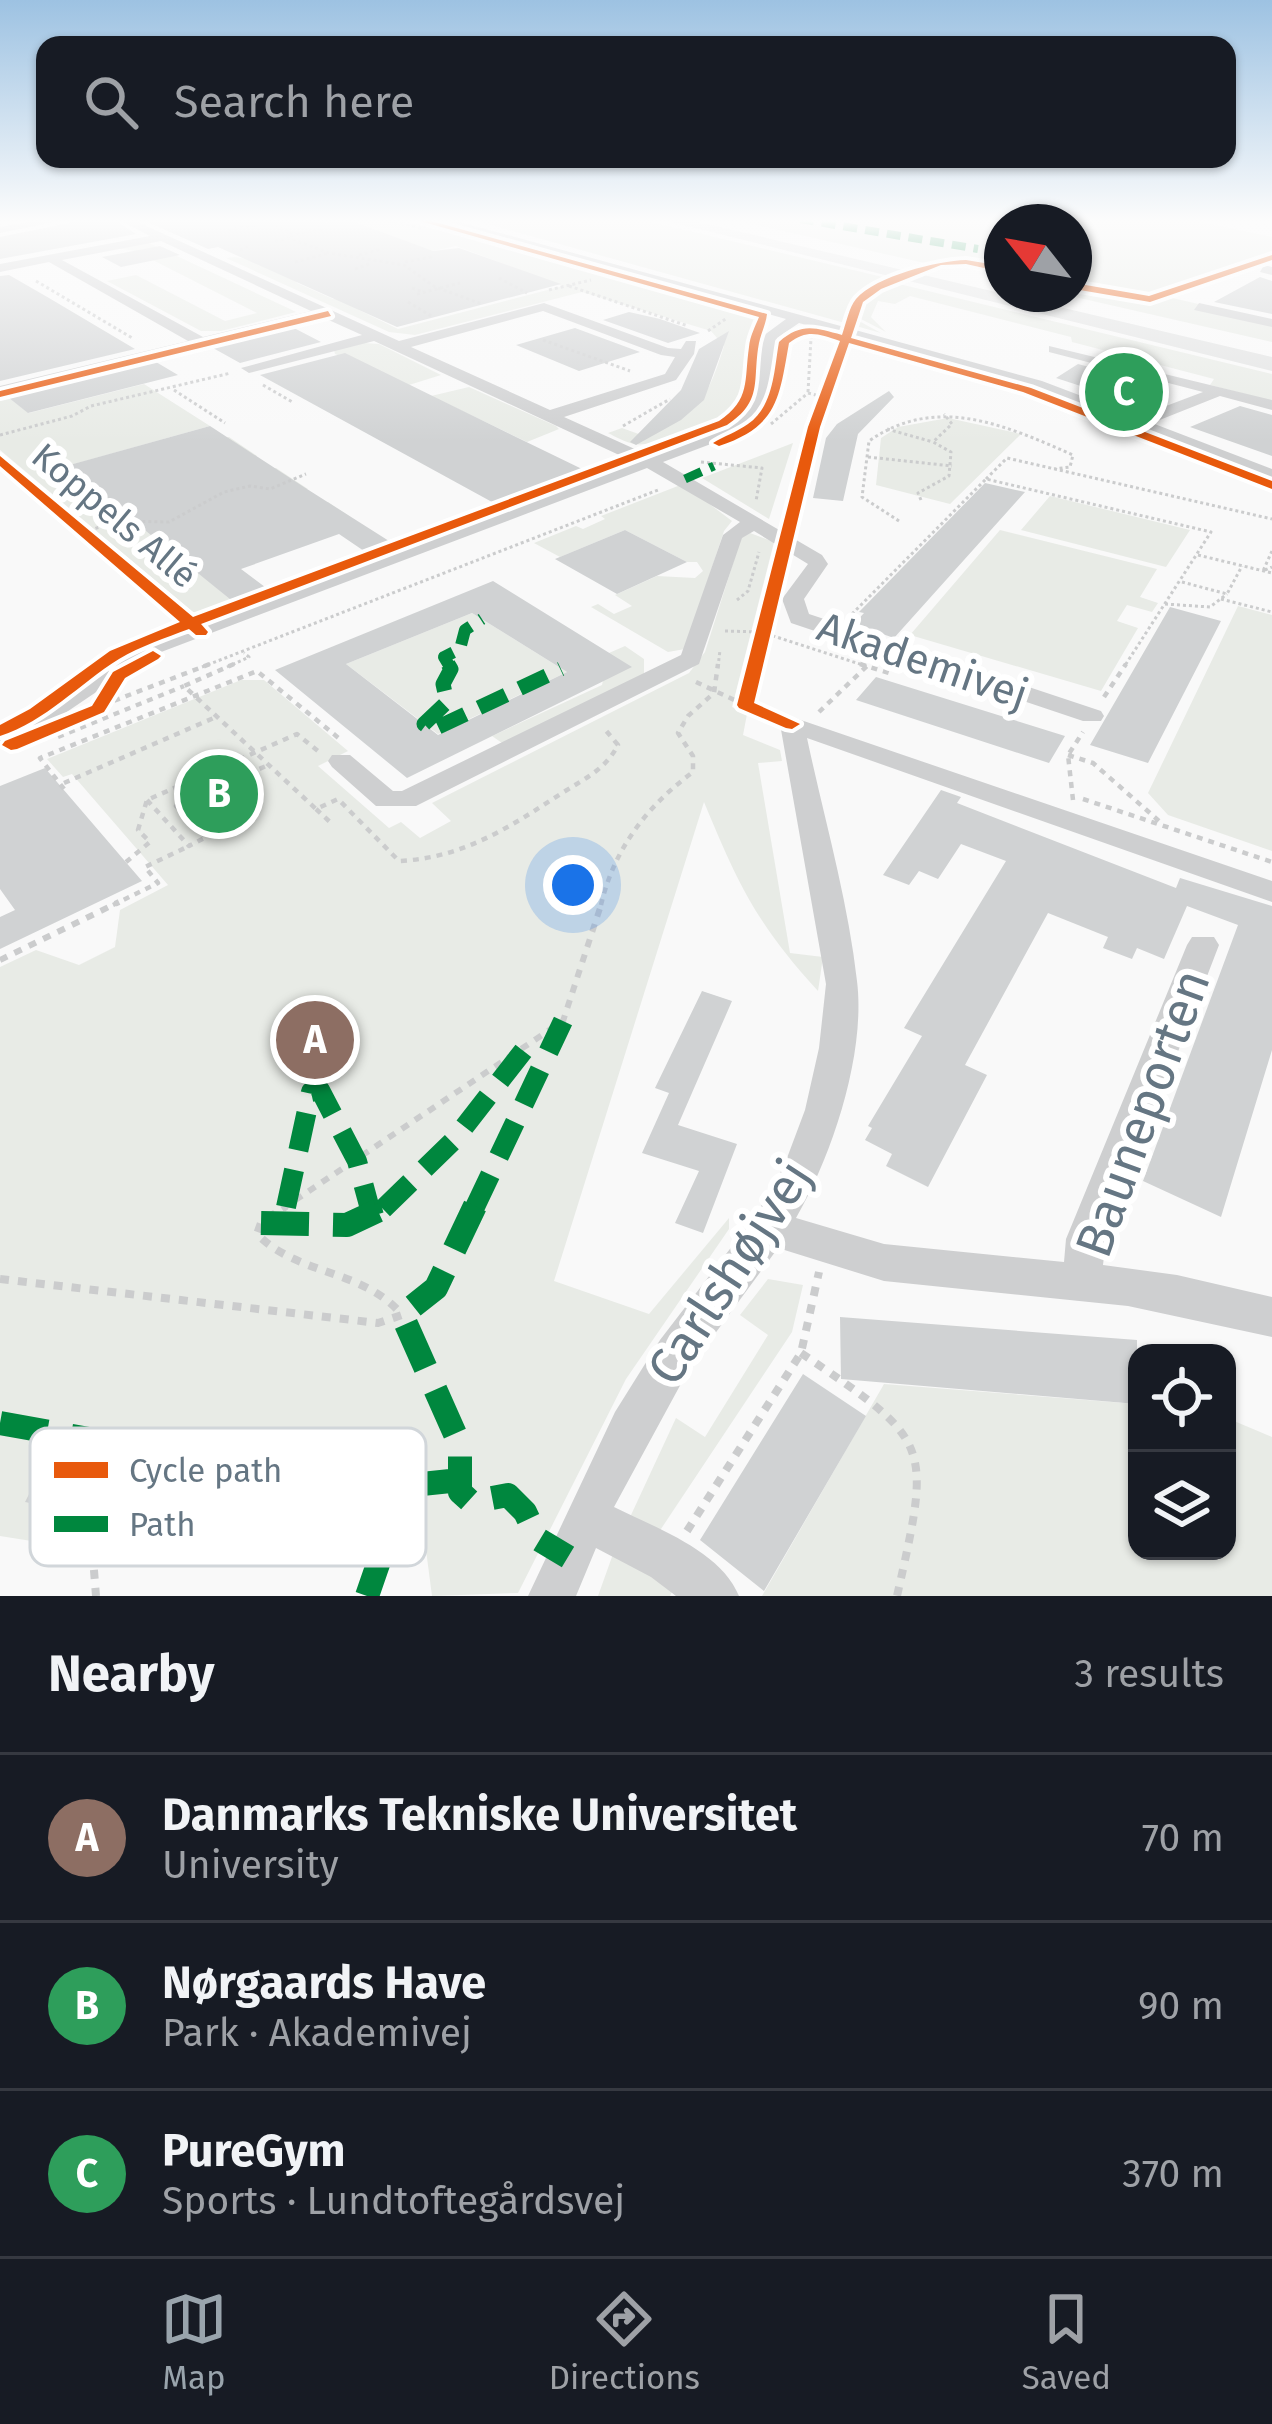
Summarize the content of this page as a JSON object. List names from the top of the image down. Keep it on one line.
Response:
{"streets":{"street":["Akademivej","Bauneporten","Carlshøjvej"],"cycle path":["Koppels Allé"]},"crossings":[["Bauneporten","Carlshøjvej"]],"legend":["Cycle path","Path"],"north":"top left","page":{"search":"Search here","pins":["C","B","A"],"heading":["Nearby","3 results"],"list":[{"mark":"A","name":"Danmarks Tekniske Universitet","note":"University","value":"70 m"},{"mark":"B","name":"Nørgaards Have","note":"Park · Akademivej","value":"90 m"},{"mark":"C","name":"PureGym","note":"Sports · Lundtoftegårdsvej","value":"370 m"}],"nav":["Map","Directions","Saved"]}}
